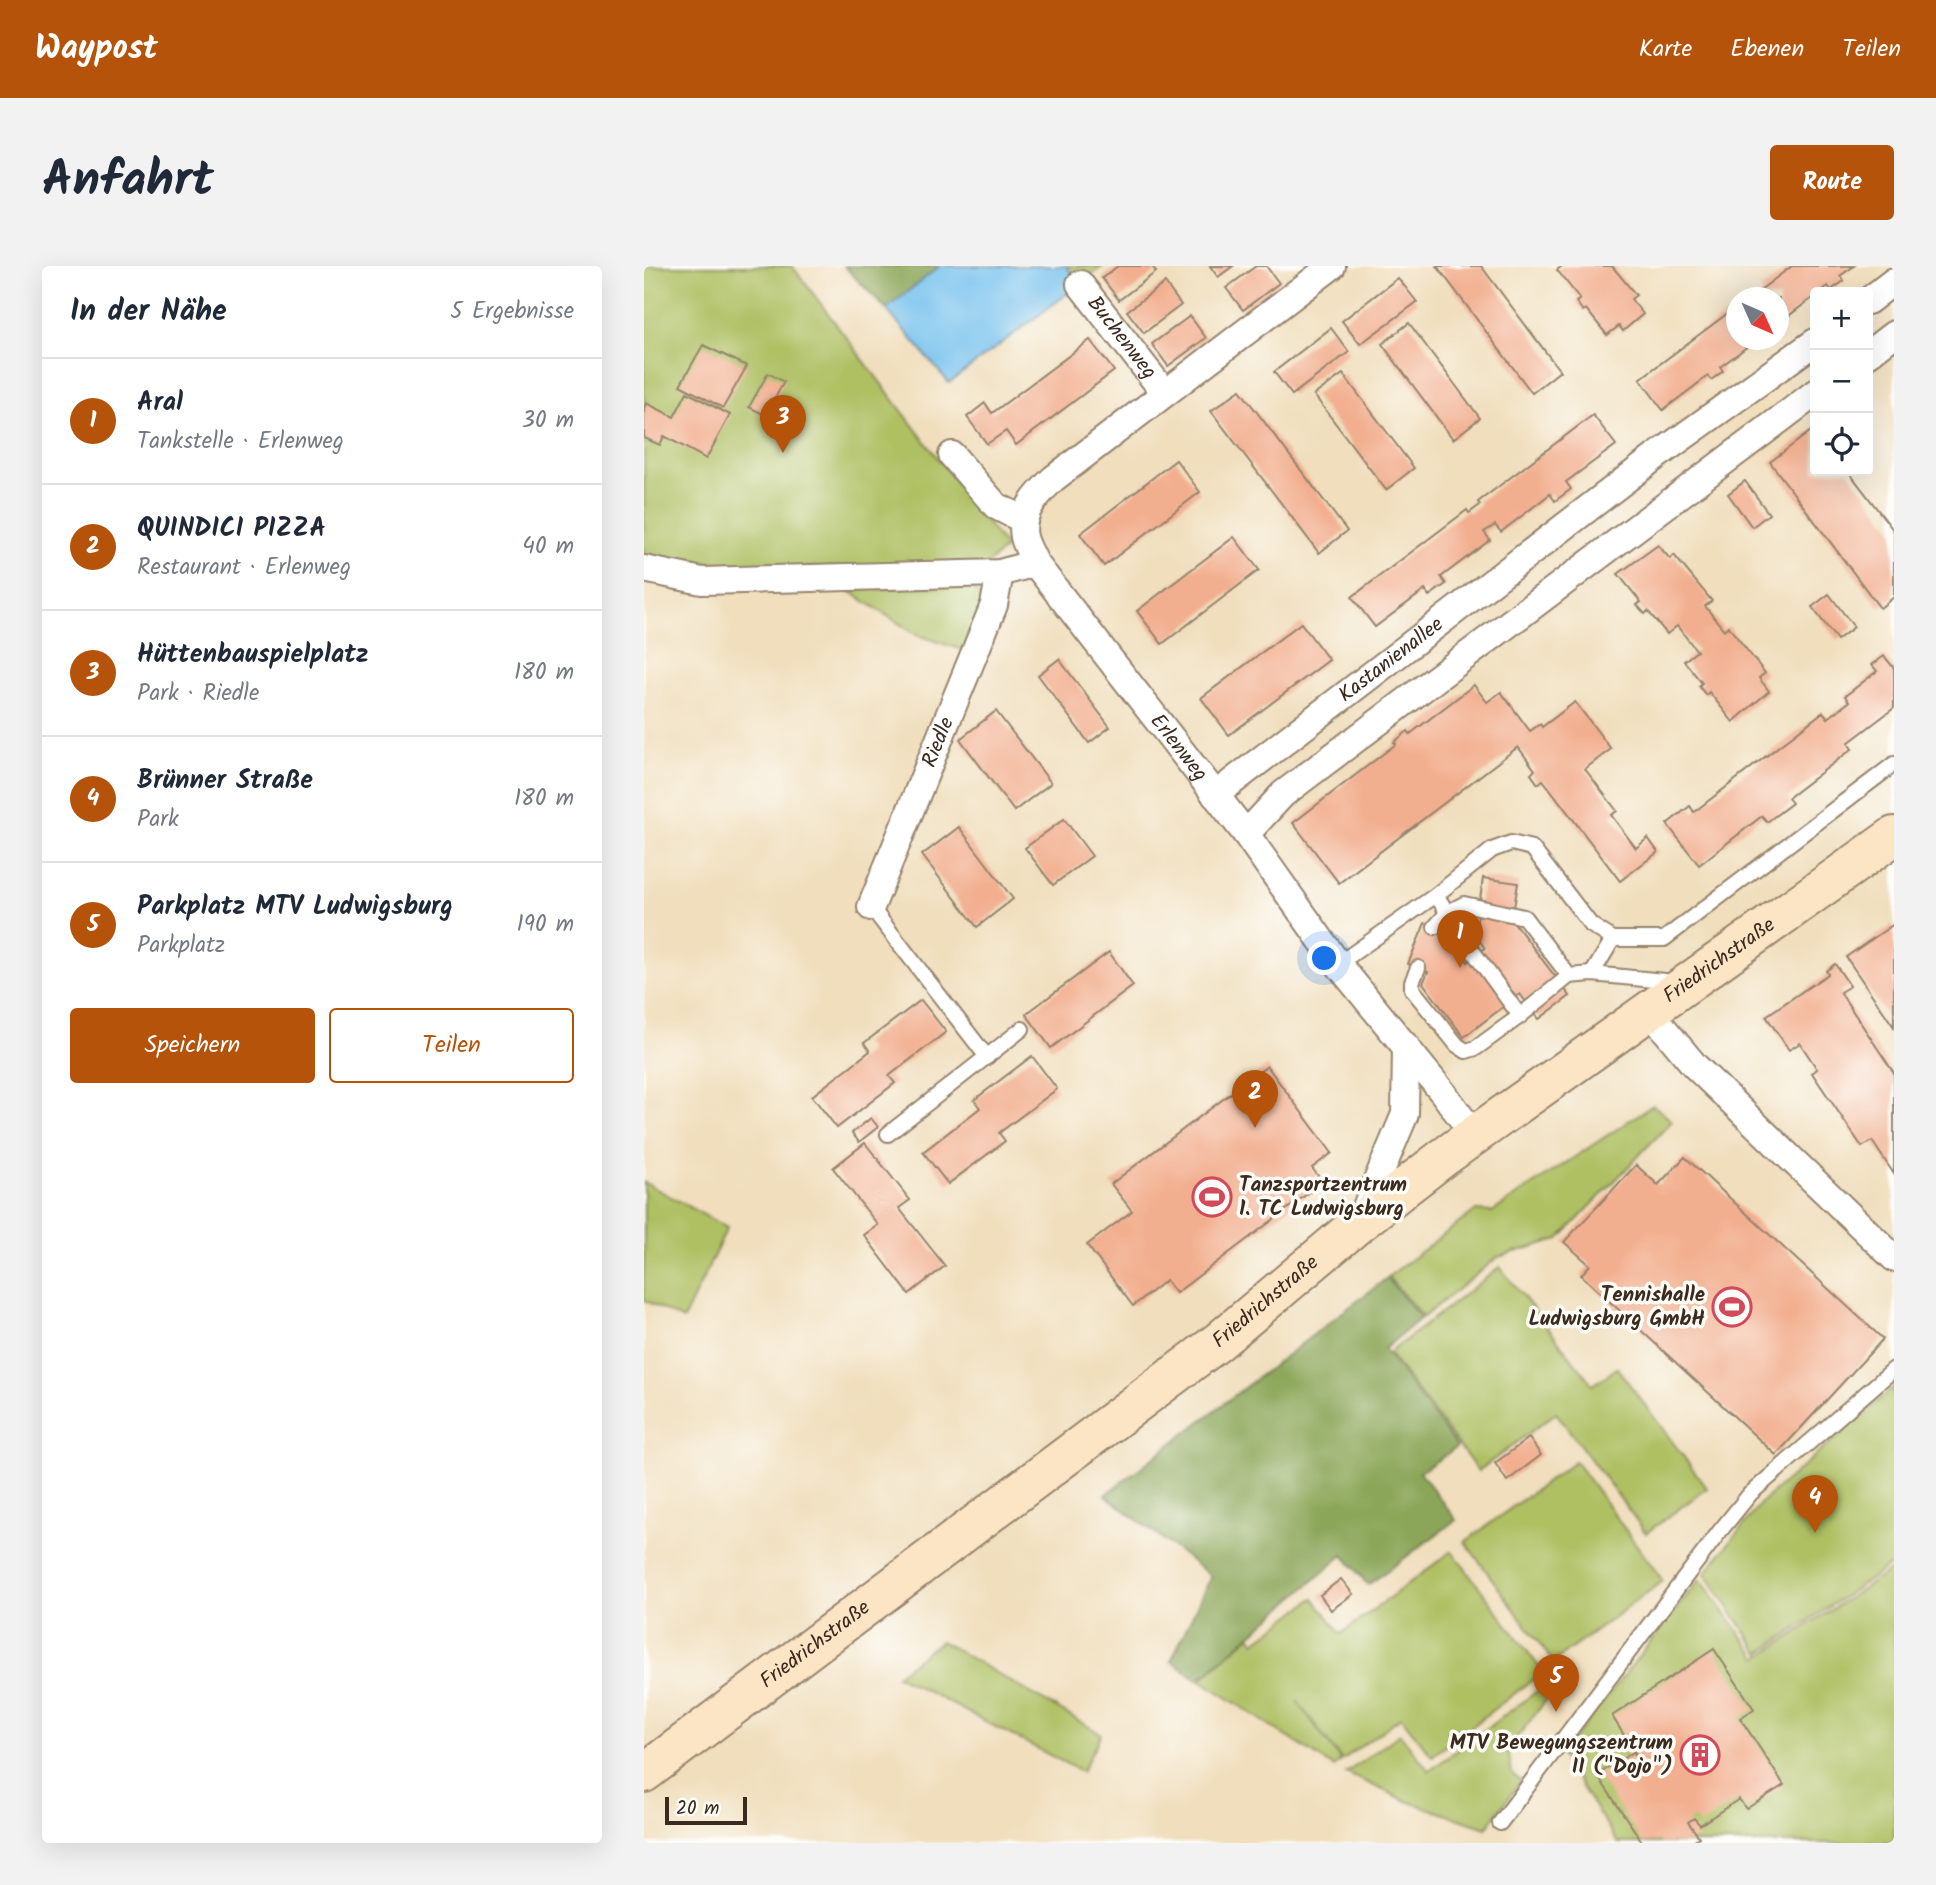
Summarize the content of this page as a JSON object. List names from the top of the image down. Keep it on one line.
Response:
{"streets":{"main road":["Friedrichstraße"],"street":["Buchenweg","Kastanienallee","Riedle","Erlenweg"]},"crossings":[["Kastanienallee","Erlenweg"],["Erlenweg","Friedrichstraße"]],"places":{"sports":["Tanzsportzentrum 1. TC Ludwigsburg","Tennishalle Ludwigsburg GmbH"],"building":["MTV Bewegungszentrum II (\"Dojo\")"]},"scale_bar":"20 m","north":"bottom right","page":{"header":"Waypost","nav":["Karte","Ebenen","Teilen"],"title":"Anfahrt","buttons":["Route",["Speichern","Teilen"]],"heading":["In der Nähe","5 Ergebnisse"],"map_buttons":["+","−"],"list":[{"mark":"1","name":"Aral","note":"Tankstelle · Erlenweg","value":"30 m"},{"mark":"2","name":"QUINDICI PIZZA","note":"Restaurant · Erlenweg","value":"40 m"},{"mark":"3","name":"Hüttenbauspielplatz","note":"Park · Riedle","value":"180 m"},{"mark":"4","name":"Brünner Straße","note":"Park","value":"180 m"},{"mark":"5","name":"Parkplatz MTV Ludwigsburg","note":"Parkplatz","value":"190 m"}],"pins":["3","1","2","4","5"],"scale":"20 m"}}
